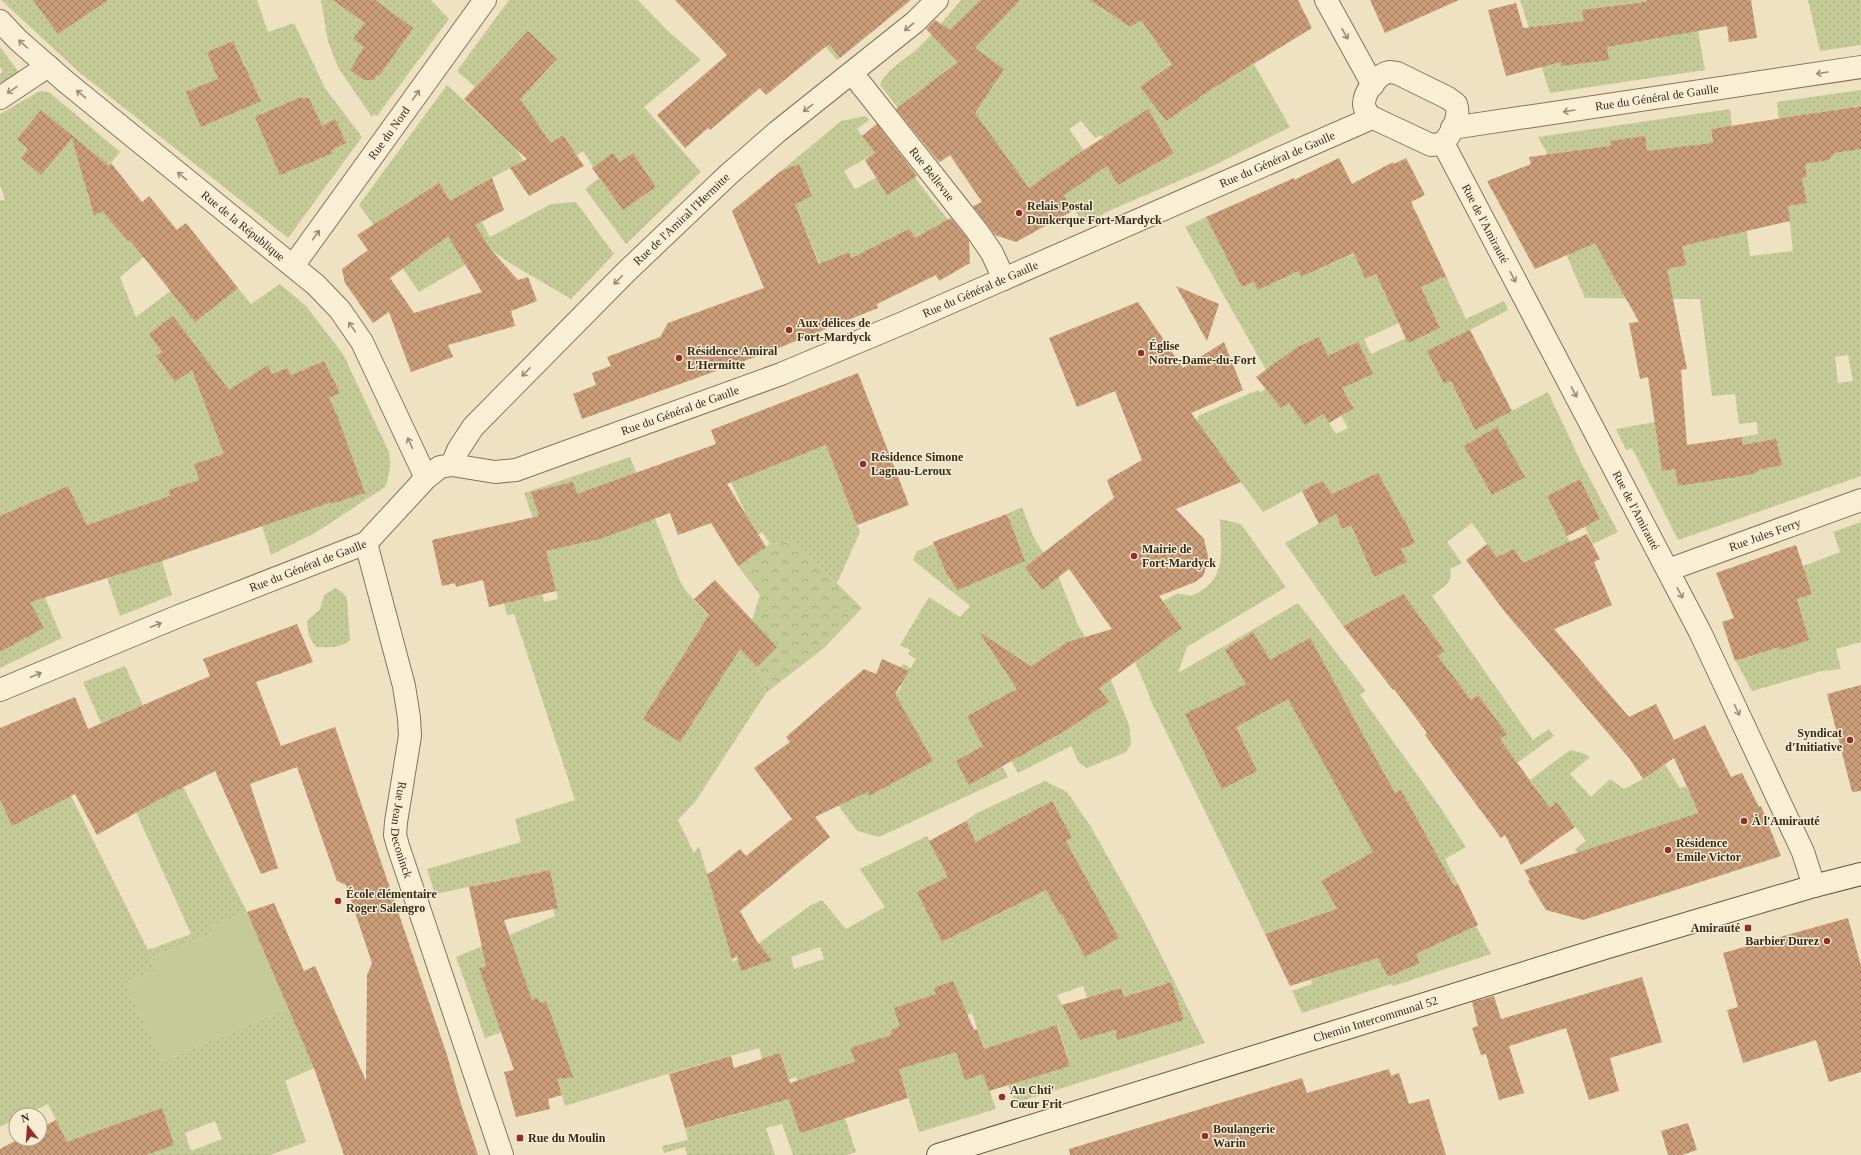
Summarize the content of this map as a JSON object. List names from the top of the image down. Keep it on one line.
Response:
{"streets":{"street":["Rue du Général de Gaulle","Rue du Nord","Rue Bellevue","Rue de l'Amiral l'Hermitte","Rue de l'Amirauté","Rue de la République","Rue Jules Ferry","Rue Jean Deconinck","Chemin Intercommunal 52"]},"crossings":[["Rue du Général de Gaulle","Rue Bellevue"],["Rue du Général de Gaulle","Rue de l'Amiral l'Hermitte"],["Rue du Général de Gaulle","Rue de l'Amirauté"],["Rue du Général de Gaulle","Rue de la République"],["Rue du Général de Gaulle","Rue Jean Deconinck"],["Rue du Nord","Rue de la République"],["Rue Bellevue","Rue de l'Amiral l'Hermitte"],["Rue de l'Amirauté","Rue Jules Ferry"],["Rue de l'Amirauté","Chemin Intercommunal 52"]],"one_way":["Rue du Nord","Rue de l'Amiral l'Hermitte","Rue de l'Amirauté","Rue de la République"],"places":{"other":["Relais Postal Dunkerque Fort-Mardyck","Aux délices de Fort-Mardyck","Église Notre-Dame-du-Fort","Résidence Amiral L'Hermitte","Résidence Simone Lagnau-Leroux","Mairie de Fort-Mardyck","Syndicat d'Initiative","À l'Amirauté","Résidence Emile Victor","École élémentaire Roger Salengro","Barbier Durez","Au Chti' Cœur Frit","Boulangerie Warin"],"transit":["Amirauté","Rue du Moulin"]},"north":"top"}
